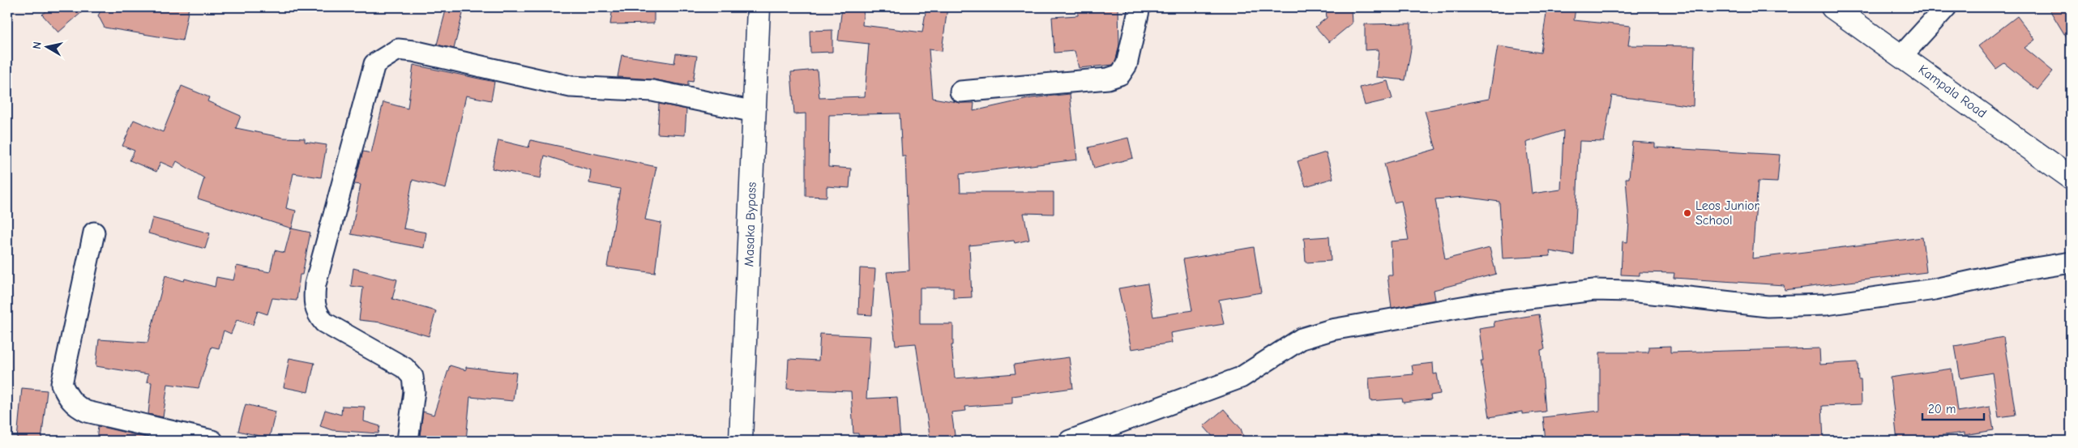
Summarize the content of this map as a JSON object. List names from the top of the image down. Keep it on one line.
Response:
{"streets":{"main road":["Kampala Road","Masaka Bypass"]},"places":["Leos Junior School"],"scale_bar":"20 m","north":"left"}
